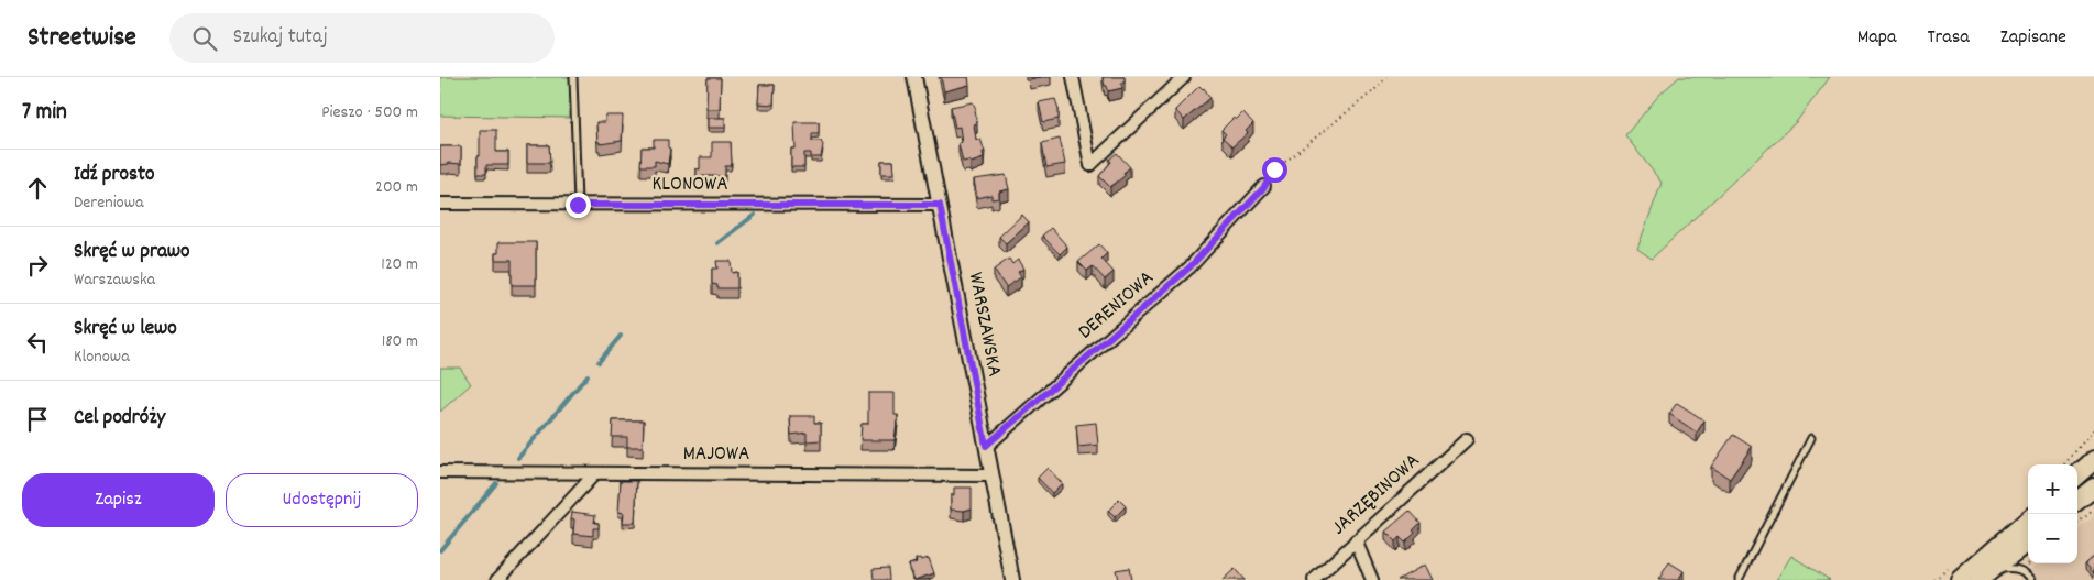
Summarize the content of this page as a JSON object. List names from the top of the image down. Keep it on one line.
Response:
{"streets":{"street":["KLONOWA","DERENIOWA","WARSZAWSKA","MAJOWA","JARZĘBINOWA"]},"crossings":[["KLONOWA","WARSZAWSKA"],["DERENIOWA","WARSZAWSKA"],["WARSZAWSKA","MAJOWA"]],"page":{"header":"Streetwise","search":"Szukaj tutaj","nav":["Mapa","Trasa","Zapisane"],"heading":["7 min","Pieszo · 500 m"],"list":[["Idź prosto","Dereniowa","200 m"],["Skręć w prawo","Warszawska","120 m"],["Skręć w lewo","Klonowa","180 m"],"Cel podróży"],"buttons":["Zapisz","Udostępnij"],"map_buttons":["+","−"]}}
